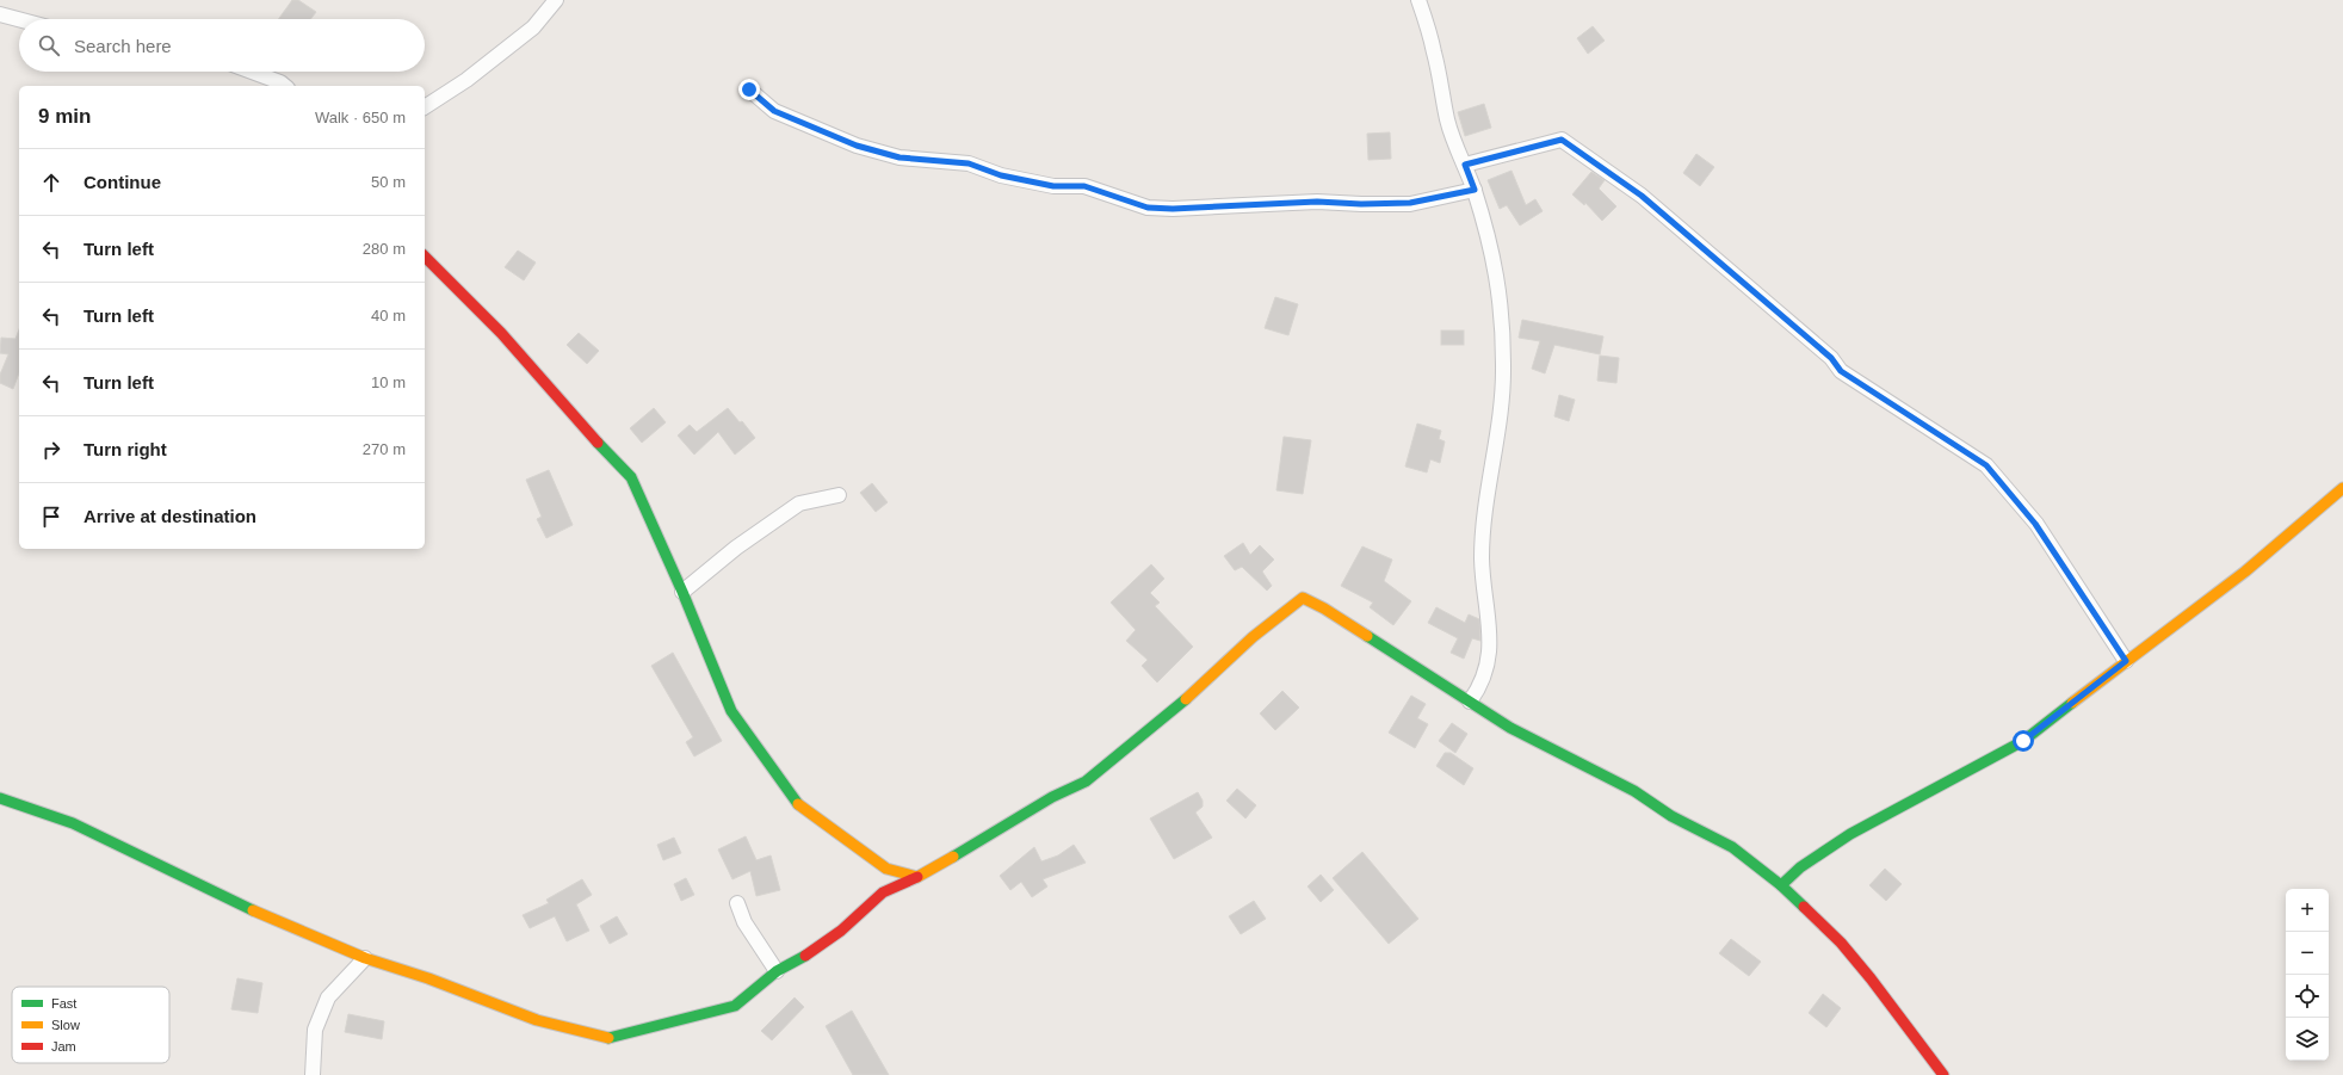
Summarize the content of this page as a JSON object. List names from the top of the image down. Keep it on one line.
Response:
{"legend":["Fast","Slow","Jam"],"page":{"search":"Search here","heading":["9 min","Walk · 650 m"],"list":[["Continue","50 m"],["Turn left","280 m"],["Turn left","40 m"],["Turn left","10 m"],["Turn right","270 m"],"Arrive at destination"],"map_buttons":["+","−"]}}
